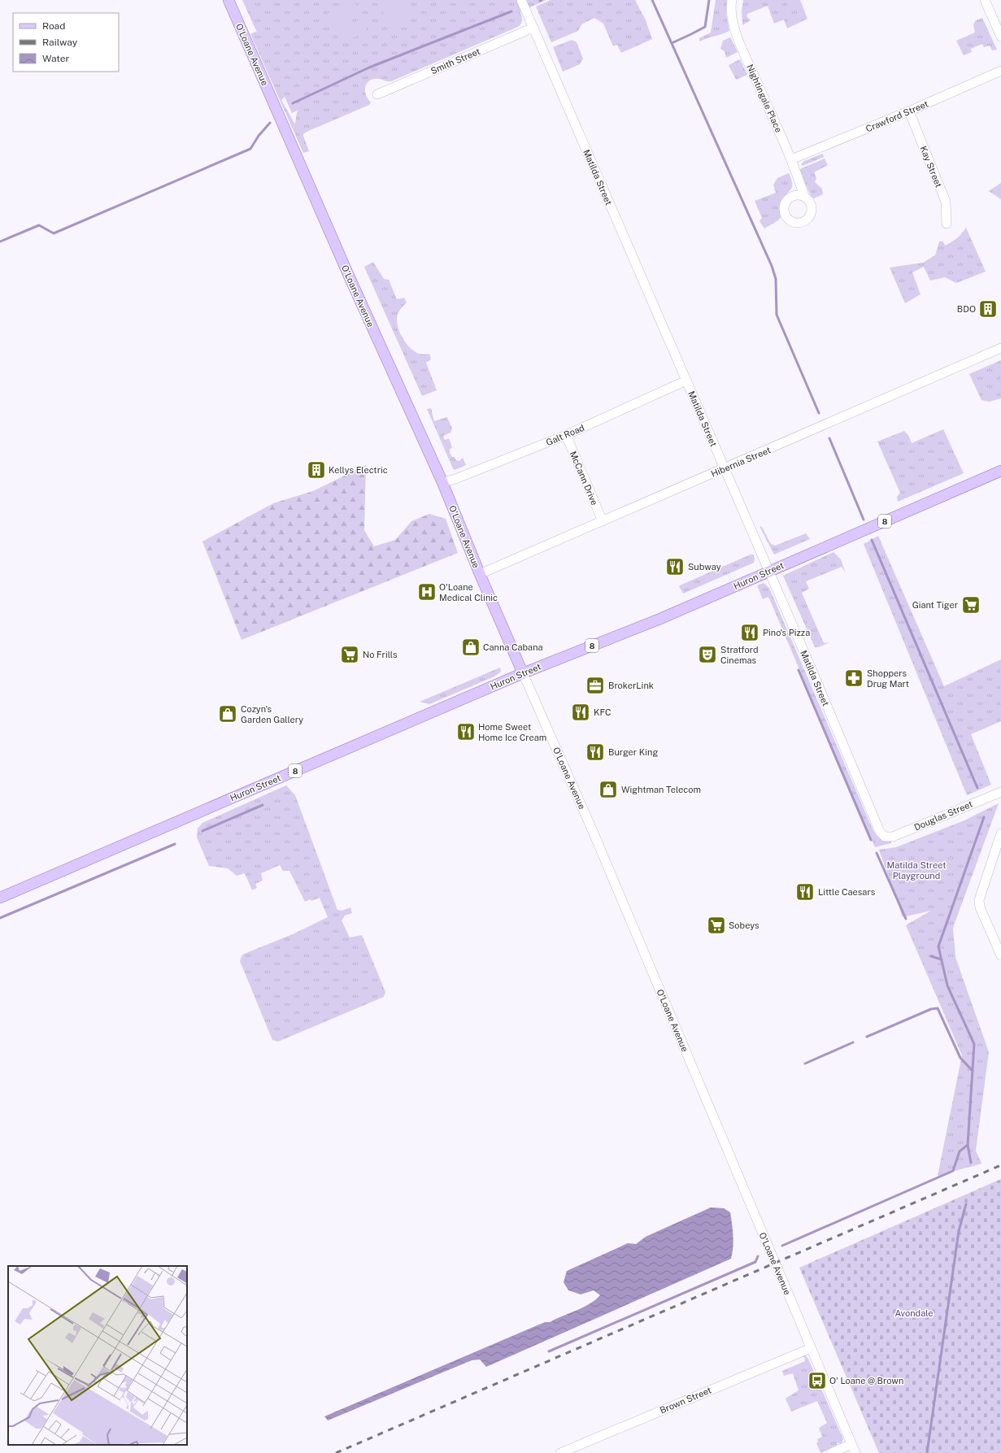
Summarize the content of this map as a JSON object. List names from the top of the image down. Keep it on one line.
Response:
{"streets":{"main road":["O'Loane Avenue","8","Huron Street"],"street":["Smith Street","Nightingale Place","Crawford Street","Kay Street","Matilda Street","Galt Road","Hibernia Street","McCann Drive","Douglas Street","Brown Street"]},"crossings":[["O'Loane Avenue","Galt Road"],["O'Loane Avenue","Hibernia Street"],["O'Loane Avenue","Huron Street"],["O'Loane Avenue","Brown Street"],["Smith Street","Matilda Street"],["Nightingale Place","Crawford Street"],["Crawford Street","Kay Street"],["Matilda Street","Galt Road"],["Matilda Street","Hibernia Street"],["Matilda Street","Huron Street"],["Matilda Street","Douglas Street"],["Galt Road","McCann Drive"],["Hibernia Street","McCann Drive"]],"parks":["Matilda Street Playground","Avondale"],"places":{"building":["BDO","Kellys Electric"],"restaurant":["Subway","Pino's Pizza","KFC","Home Sweet Home Ice Cream","Burger King","Little Caesars"],"hospital":["O'Loane Medical Clinic"],"supermarket":["Giant Tiger","No Frills","Sobeys"],"shop":["Canna Cabana","Cozyn's Garden Gallery","Wightman Telecom"],"theatre":["Stratford Cinemas"],"pharmacy":["Shoppers Drug Mart"],"office":["BrokerLink"],"bus stop":["O' Loane @ Brown"]},"legend":["Road","Railway","Water"]}
